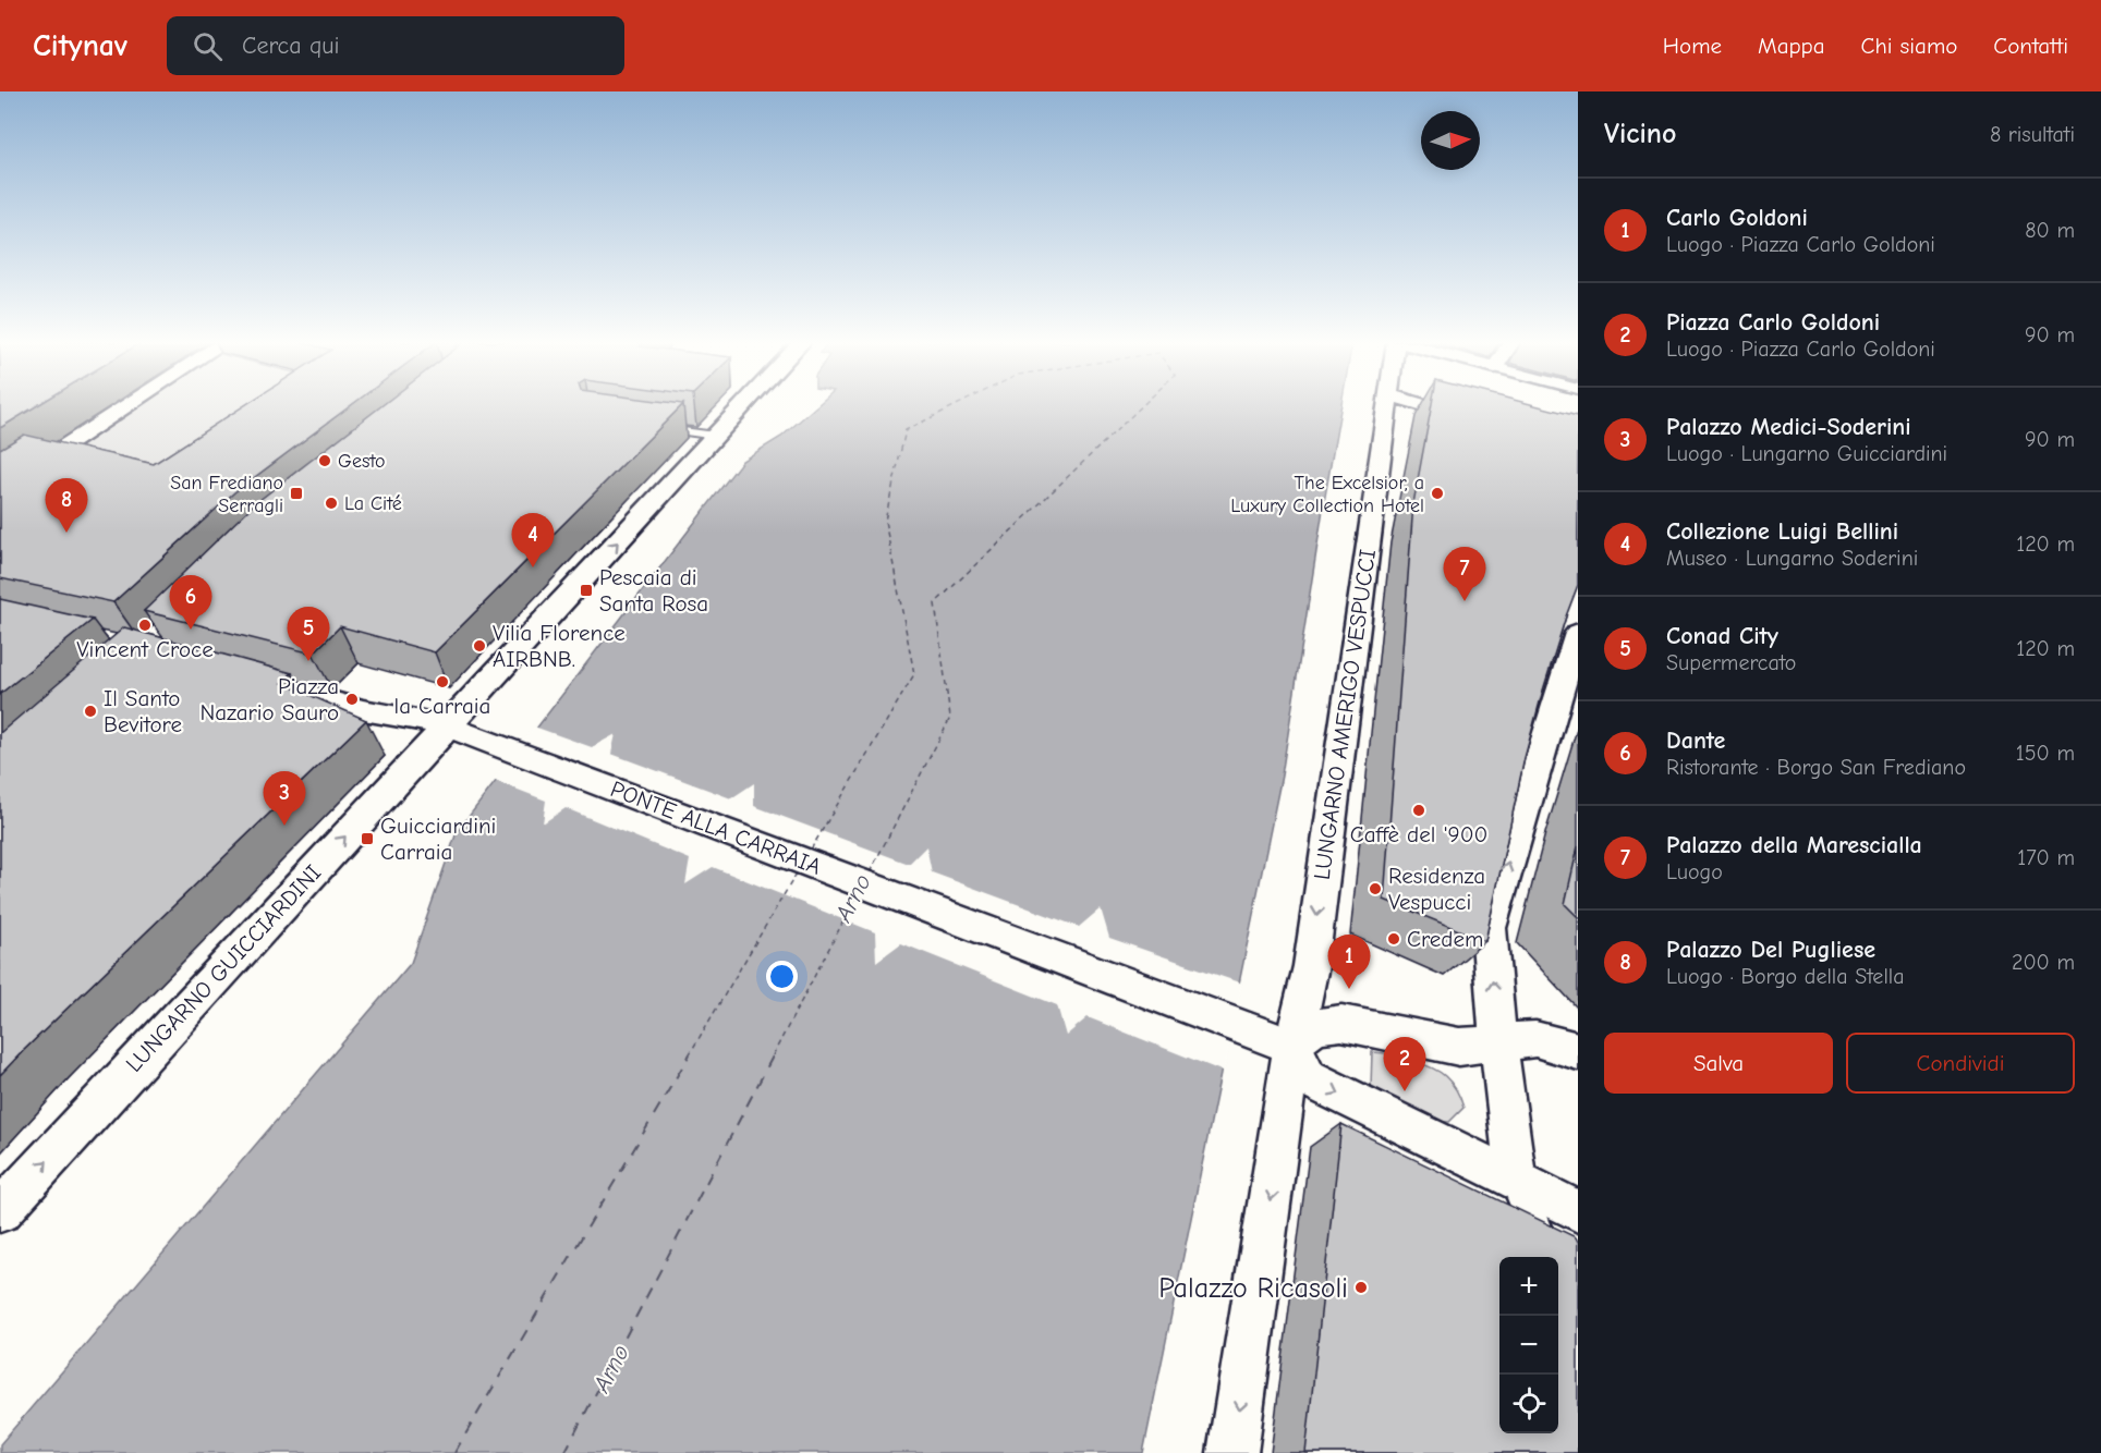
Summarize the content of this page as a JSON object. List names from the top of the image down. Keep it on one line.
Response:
{"streets":{"street":["LUNGARNO AMERIGO VESPUCCI","PONTE ALLA CARRAIA","LUNGARNO GUICCIARDINI"]},"crossings":[["LUNGARNO AMERIGO VESPUCCI","PONTE ALLA CARRAIA"],["PONTE ALLA CARRAIA","LUNGARNO GUICCIARDINI"]],"one_way":["LUNGARNO GUICCIARDINI"],"water":["Arno"],"places":{"other":["Gesto","The Excelsior, a Luxury Collection Hotel","La Cité","Vincent Croce","Vilia Florence AIRBNB.","la Carraia","Piazza Nazario Sauro","Il Santo Bevitore","Caffè del '900","Residenza Vespucci","Credem","Palazzo Ricasoli"],"transit":["San Frediano Serragli","Pescaia di Santa Rosa","Guicciardini Carraia"]},"north":"right","page":{"header":"Citynav","search":"Cerca qui","nav":["Home","Mappa","Chi siamo","Contatti"],"heading":["Vicino","8 risultati"],"list":[{"mark":"1","name":"Carlo Goldoni","note":"Luogo · Piazza Carlo Goldoni","value":"80 m"},{"mark":"2","name":"Piazza Carlo Goldoni","note":"Luogo · Piazza Carlo Goldoni","value":"90 m"},{"mark":"3","name":"Palazzo Medici-Soderini","note":"Luogo · Lungarno Guicciardini","value":"90 m"},{"mark":"4","name":"Collezione Luigi Bellini","note":"Museo · Lungarno Soderini","value":"120 m"},{"mark":"5","name":"Conad City","note":"Supermercato","value":"120 m"},{"mark":"6","name":"Dante","note":"Ristorante · Borgo San Frediano","value":"150 m"},{"mark":"7","name":"Palazzo della Marescialla","note":"Luogo","value":"170 m"},{"mark":"8","name":"Palazzo Del Pugliese","note":"Luogo · Borgo della Stella","value":"200 m"}],"pins":["8","4","7","6","5","3","1","2"],"buttons":["Salva","Condividi"],"map_buttons":["+","−"]}}
